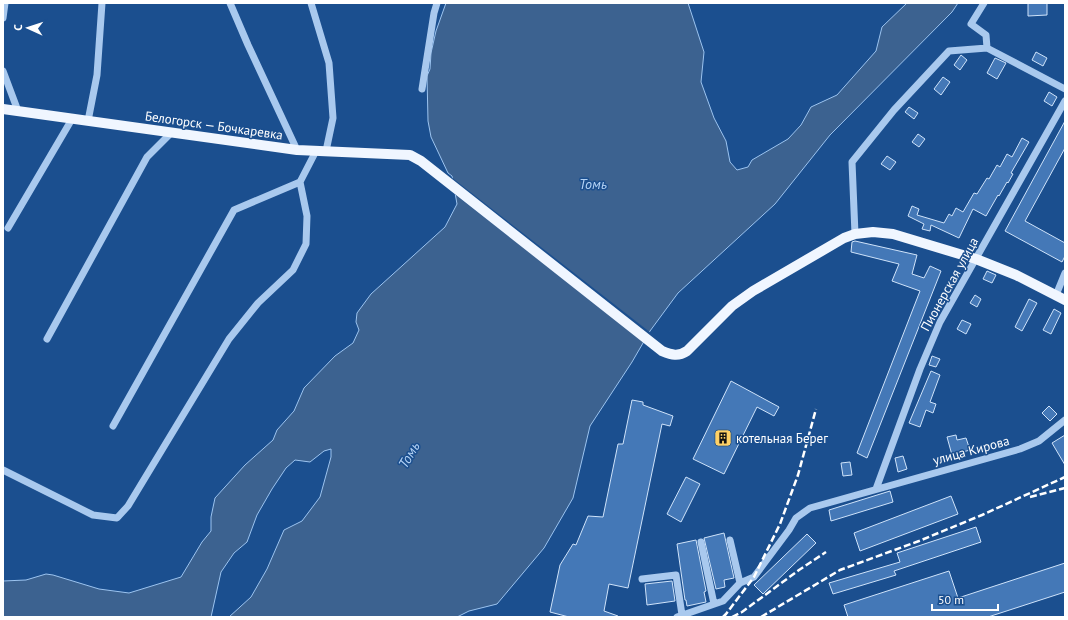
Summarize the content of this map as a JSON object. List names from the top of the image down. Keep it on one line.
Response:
{"streets":{"main road":["Белогорск — Бочкаревка"],"street":["Пионерская улица","улица Кирова"]},"crossings":[["Пионерская улица","улица Кирова"]],"water":["Томь"],"places":{"building":["котельная Берег"]},"scale_bar":"50 m","north":"left"}
